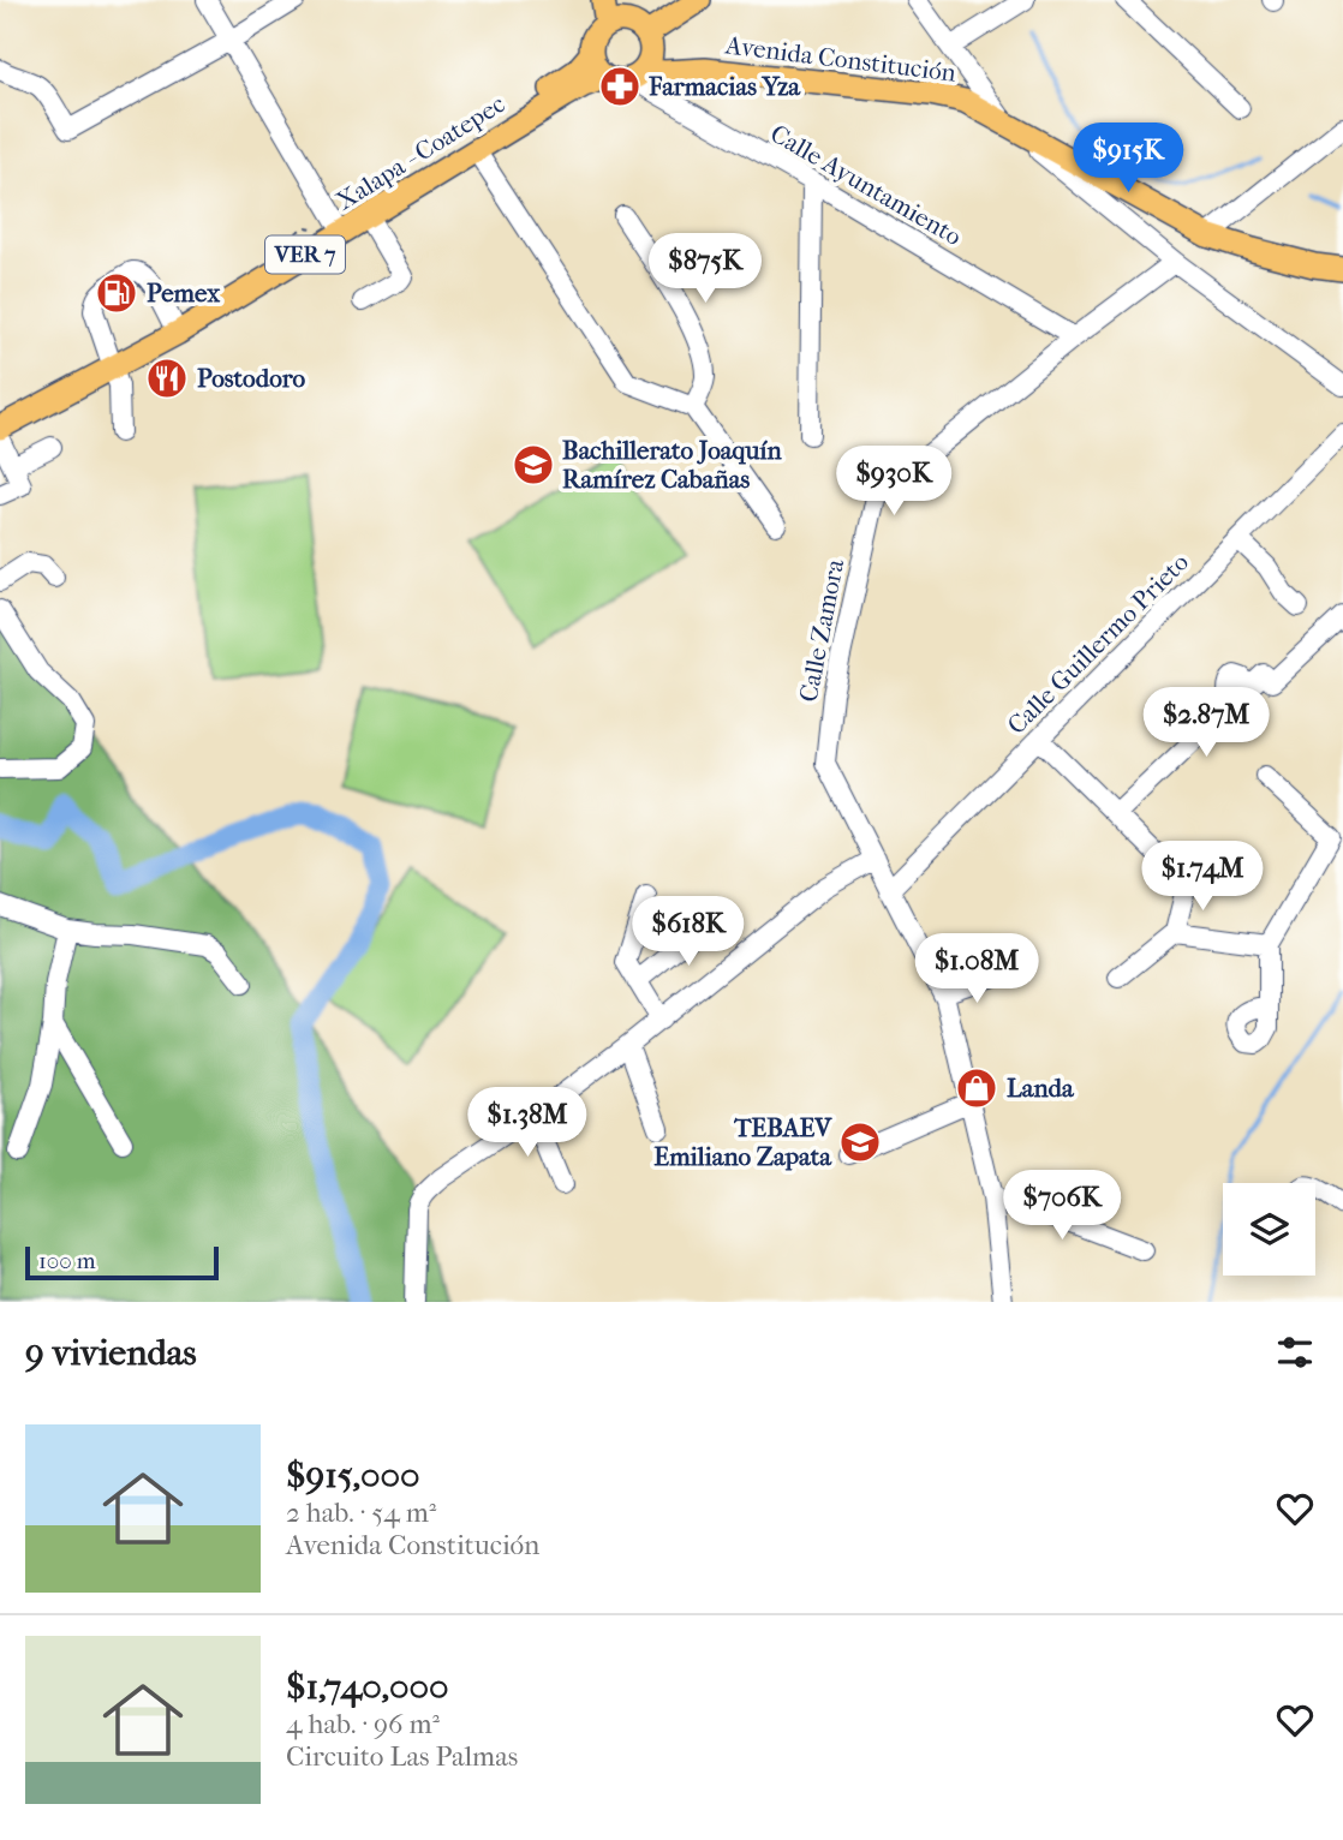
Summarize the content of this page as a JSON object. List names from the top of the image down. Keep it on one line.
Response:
{"streets":{"main road":["Avenida Constitución","Xalapa - Coatepec","VER 7"],"street":["Calle Ayuntamiento","Calle Zamora","Calle Guillermo Prieto"]},"crossings":[["Avenida Constitución","Xalapa - Coatepec"],["Avenida Constitución","Calle Ayuntamiento"],["Xalapa - Coatepec","Calle Ayuntamiento"],["Calle Ayuntamiento","Calle Zamora"],["Calle Zamora","Calle Guillermo Prieto"]],"places":{"pharmacy":["Farmacias Yza"],"fuel station":["Pemex"],"restaurant":["Postodoro"],"school or university":["Bachillerato Joaquín Ramírez Cabañas","TEBAEV Emiliano Zapata"],"shop":["Landa"]},"scale_bar":"100 m","page":{"price":["$915K","$875K","$930K","$2.87M","$1.74M","$618K","$1.08M","$1.38M","$706K"],"scale":"100 m","heading":"9 viviendas","list":[{"name":"$915,000","note":"2 hab. · 54 m² · Avenida Constitución"},{"name":"$1,740,000","note":"4 hab. · 96 m² · Circuito Las Palmas"}]}}
